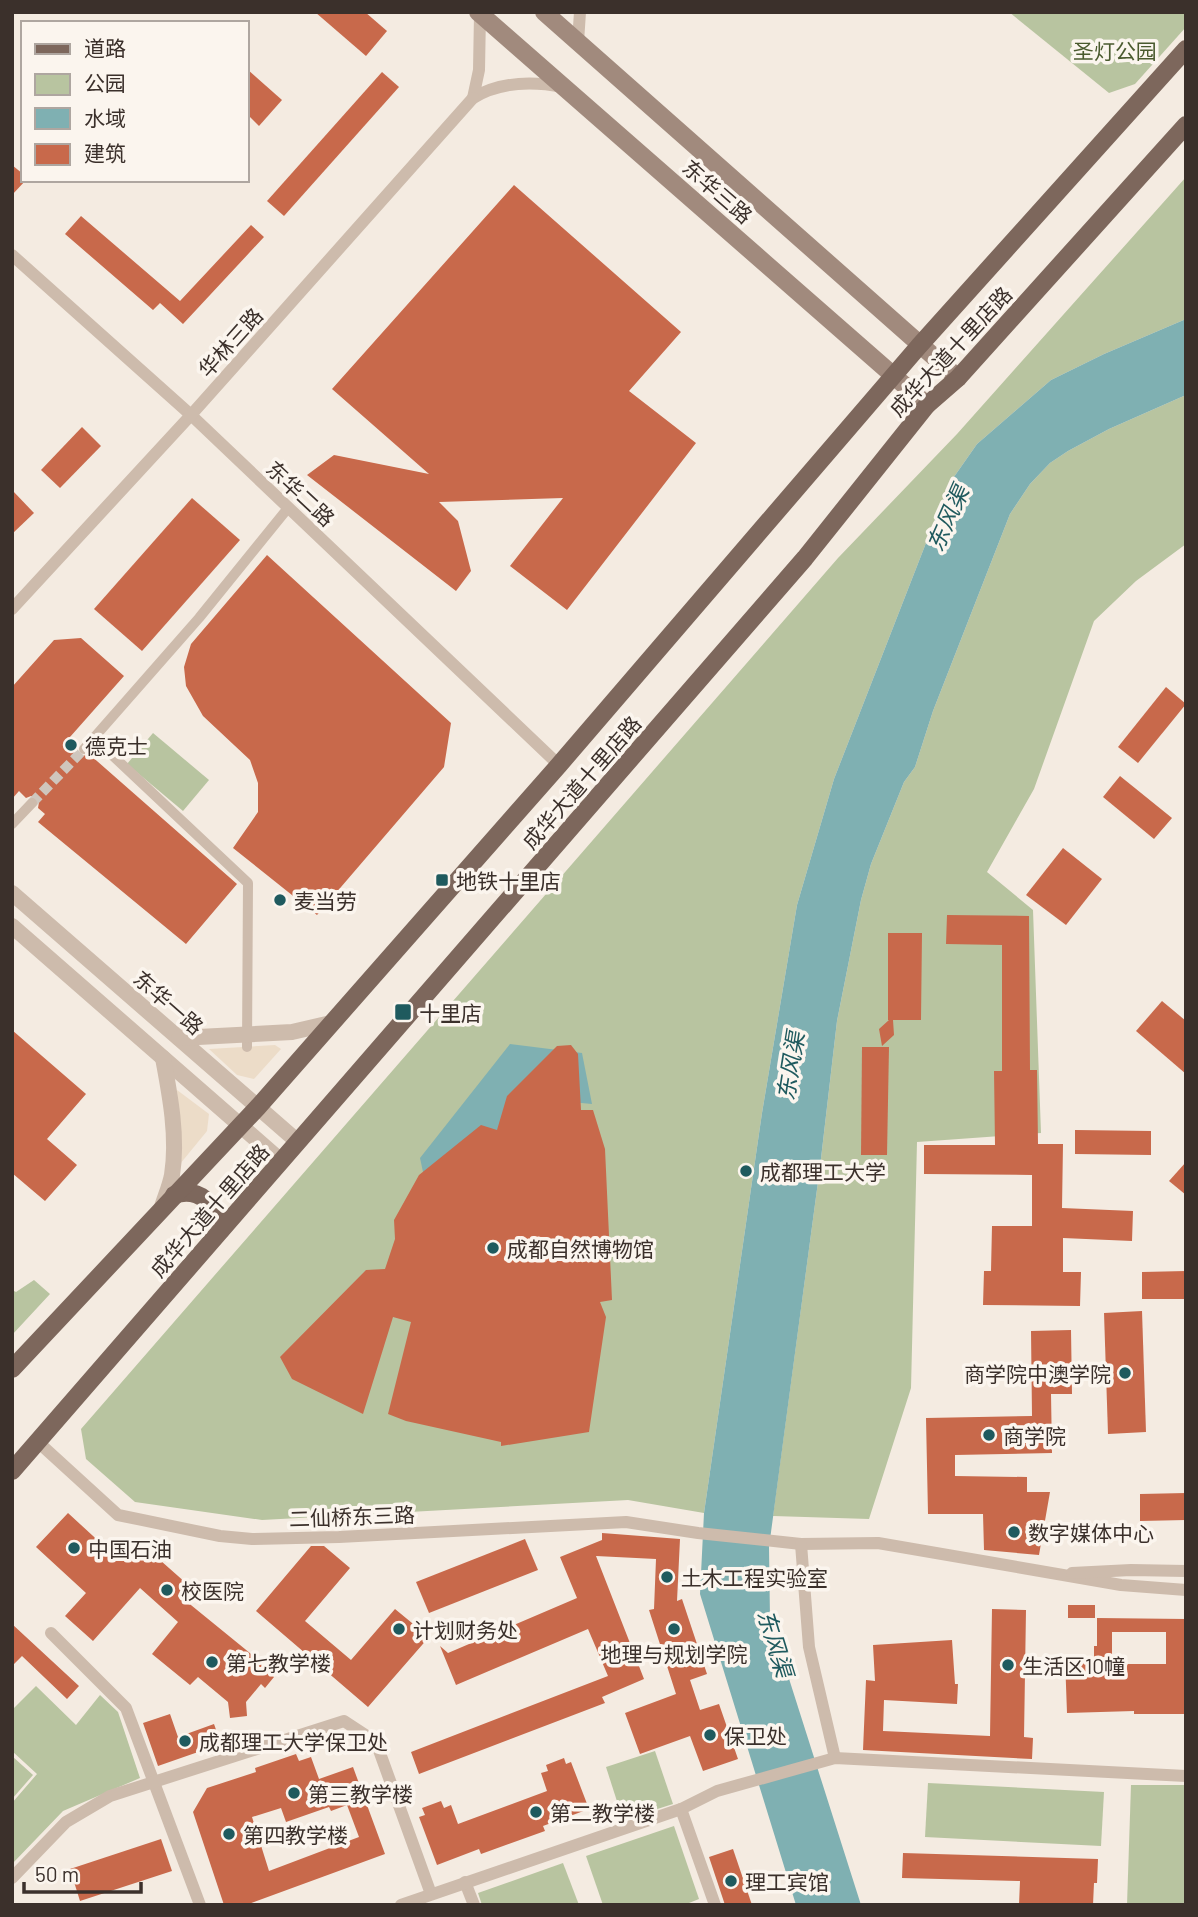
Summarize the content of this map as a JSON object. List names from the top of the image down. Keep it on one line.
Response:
{"streets":{"main road":["东华三路","成华大道十里店路"],"street":["华林三路","东华二路","东华一路","二仙桥东三路"]},"crossings":[["东华三路","成华大道十里店路"],["华林三路","东华二路"],["成华大道十里店路","东华二路"],["成华大道十里店路","东华一路"],["成华大道十里店路","二仙桥东三路"]],"water":["东风渠"],"parks":["圣灯公园"],"places":{"other":["德克士","麦当劳","成都理工大学","成都自然博物馆","商学院中澳学院","商学院","数字媒体中心","中国石油","土木工程实验室","校医院","计划财务处","地理与规划学院","第七教学楼","生活区10幢","保卫处","成都理工大学保卫处","第三教学楼","第二教学楼","第四教学楼","理工宾馆"],"transit":["地铁十里店","十里店"]},"legend":["道路","公园","水域","建筑"],"scale_bar":"50 m"}
